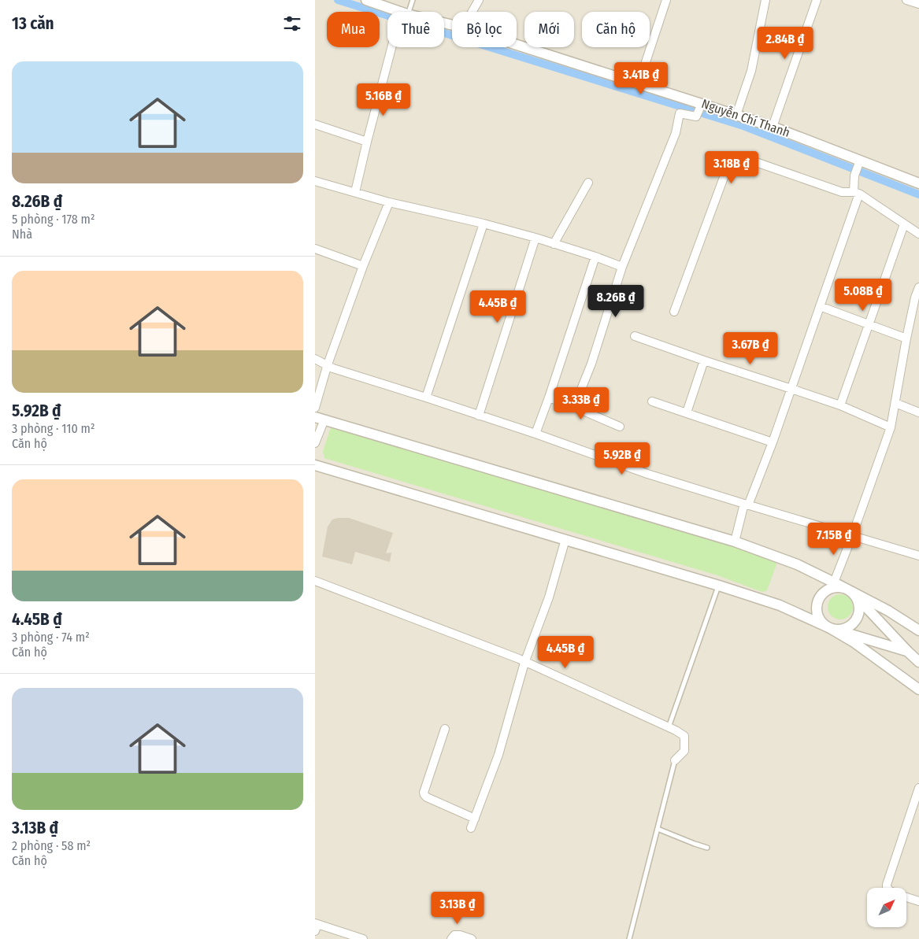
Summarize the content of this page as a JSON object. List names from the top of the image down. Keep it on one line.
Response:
{"streets":{"street":["Nguyễn Chí Thanh"]},"north":"top right","page":{"heading":"13 căn","chip":["Mua","Thuê","Bộ lọc","Mới","Căn hộ"],"price":["2.84B ₫","3.41B ₫","5.16B ₫","3.18B ₫","5.08B ₫","8.26B ₫","4.45B ₫","3.67B ₫","3.33B ₫","5.92B ₫","7.15B ₫","4.45B ₫","3.13B ₫"],"list":[{"name":"8.26B ₫","note":"5 phòng · 178 m² · Nhà"},{"name":"5.92B ₫","note":"3 phòng · 110 m² · Căn hộ"},{"name":"4.45B ₫","note":"3 phòng · 74 m² · Căn hộ"},{"name":"3.13B ₫","note":"2 phòng · 58 m² · Căn hộ"}]}}
